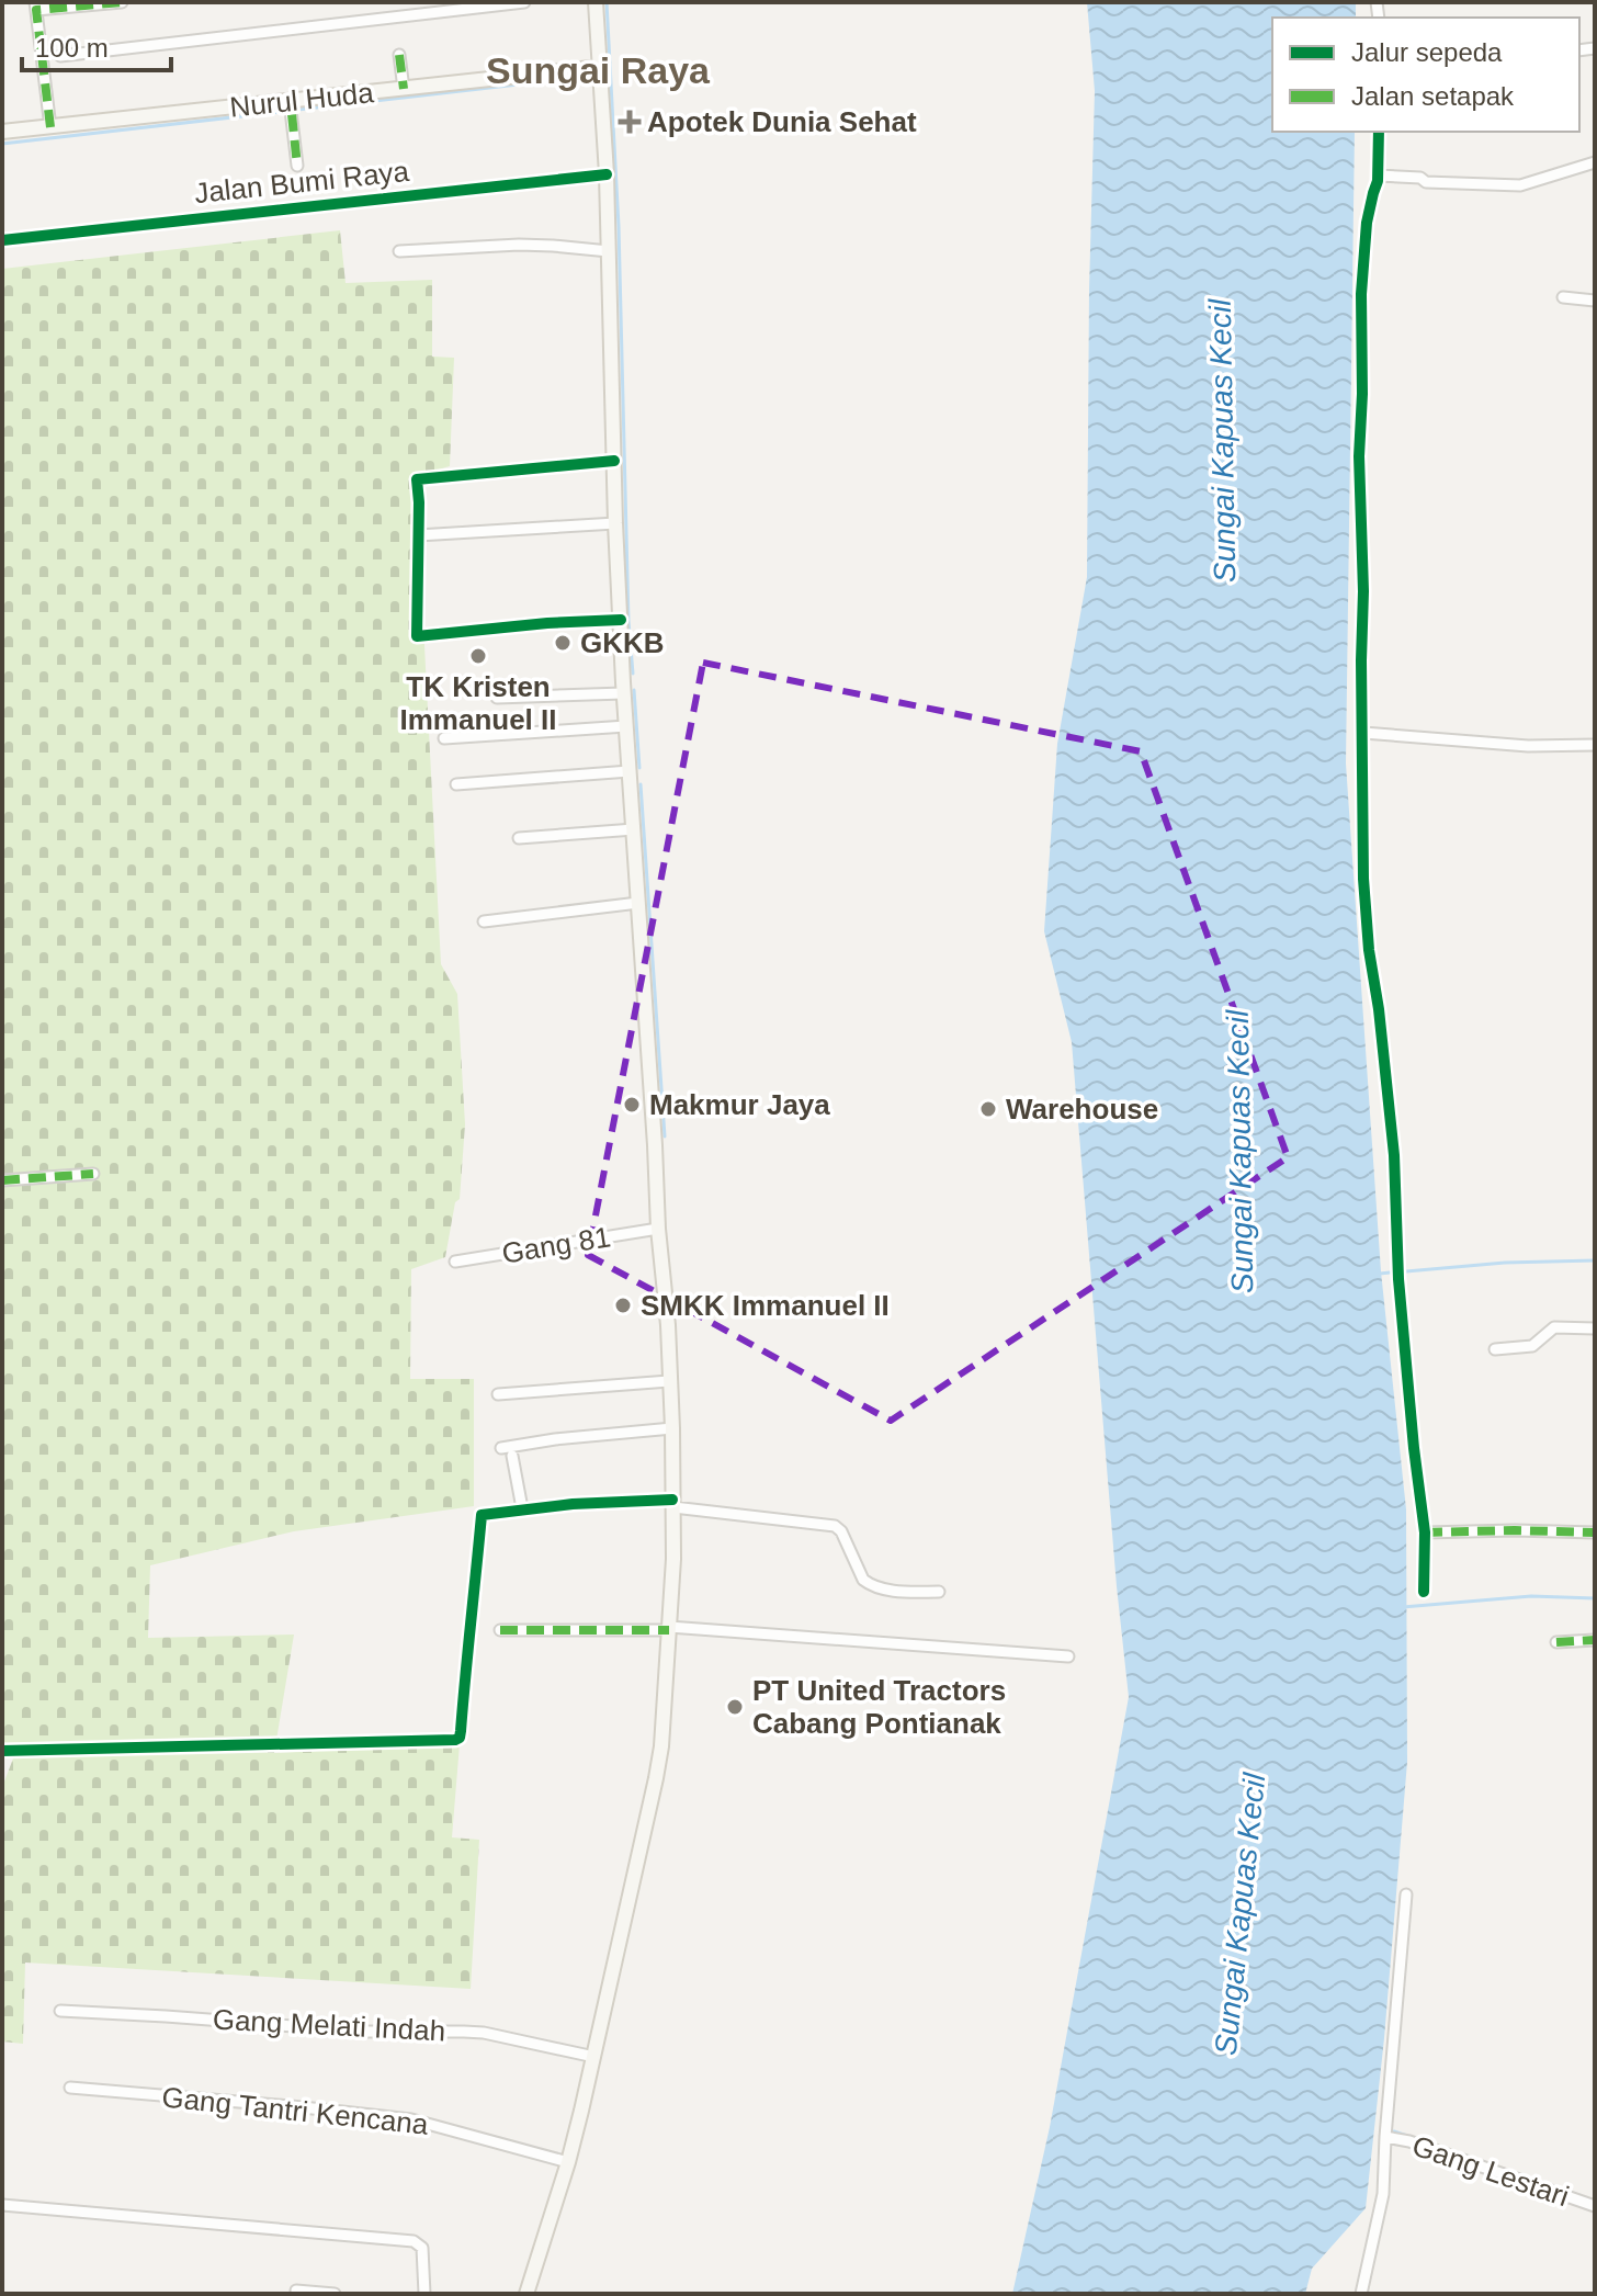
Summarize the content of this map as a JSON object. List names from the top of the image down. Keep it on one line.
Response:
{"streets":{"main road":["Nurul Huda"],"street":["Jalan Bumi Raya","Gang 81","Gang Melati Indah","Gang Tantri Kencana","Gang Lestari"]},"districts":["Sungai Raya"],"water":["Sungai Kapuas Kecil"],"places":{"health":["Apotek Dunia Sehat"],"other":["GKKB","TK Kristen Immanuel II","Makmur Jaya","Warehouse","SMKK Immanuel II","PT United Tractors Cabang Pontianak"]},"legend":["Jalur sepeda","Jalan setapak"],"scale_bar":"100 m"}
